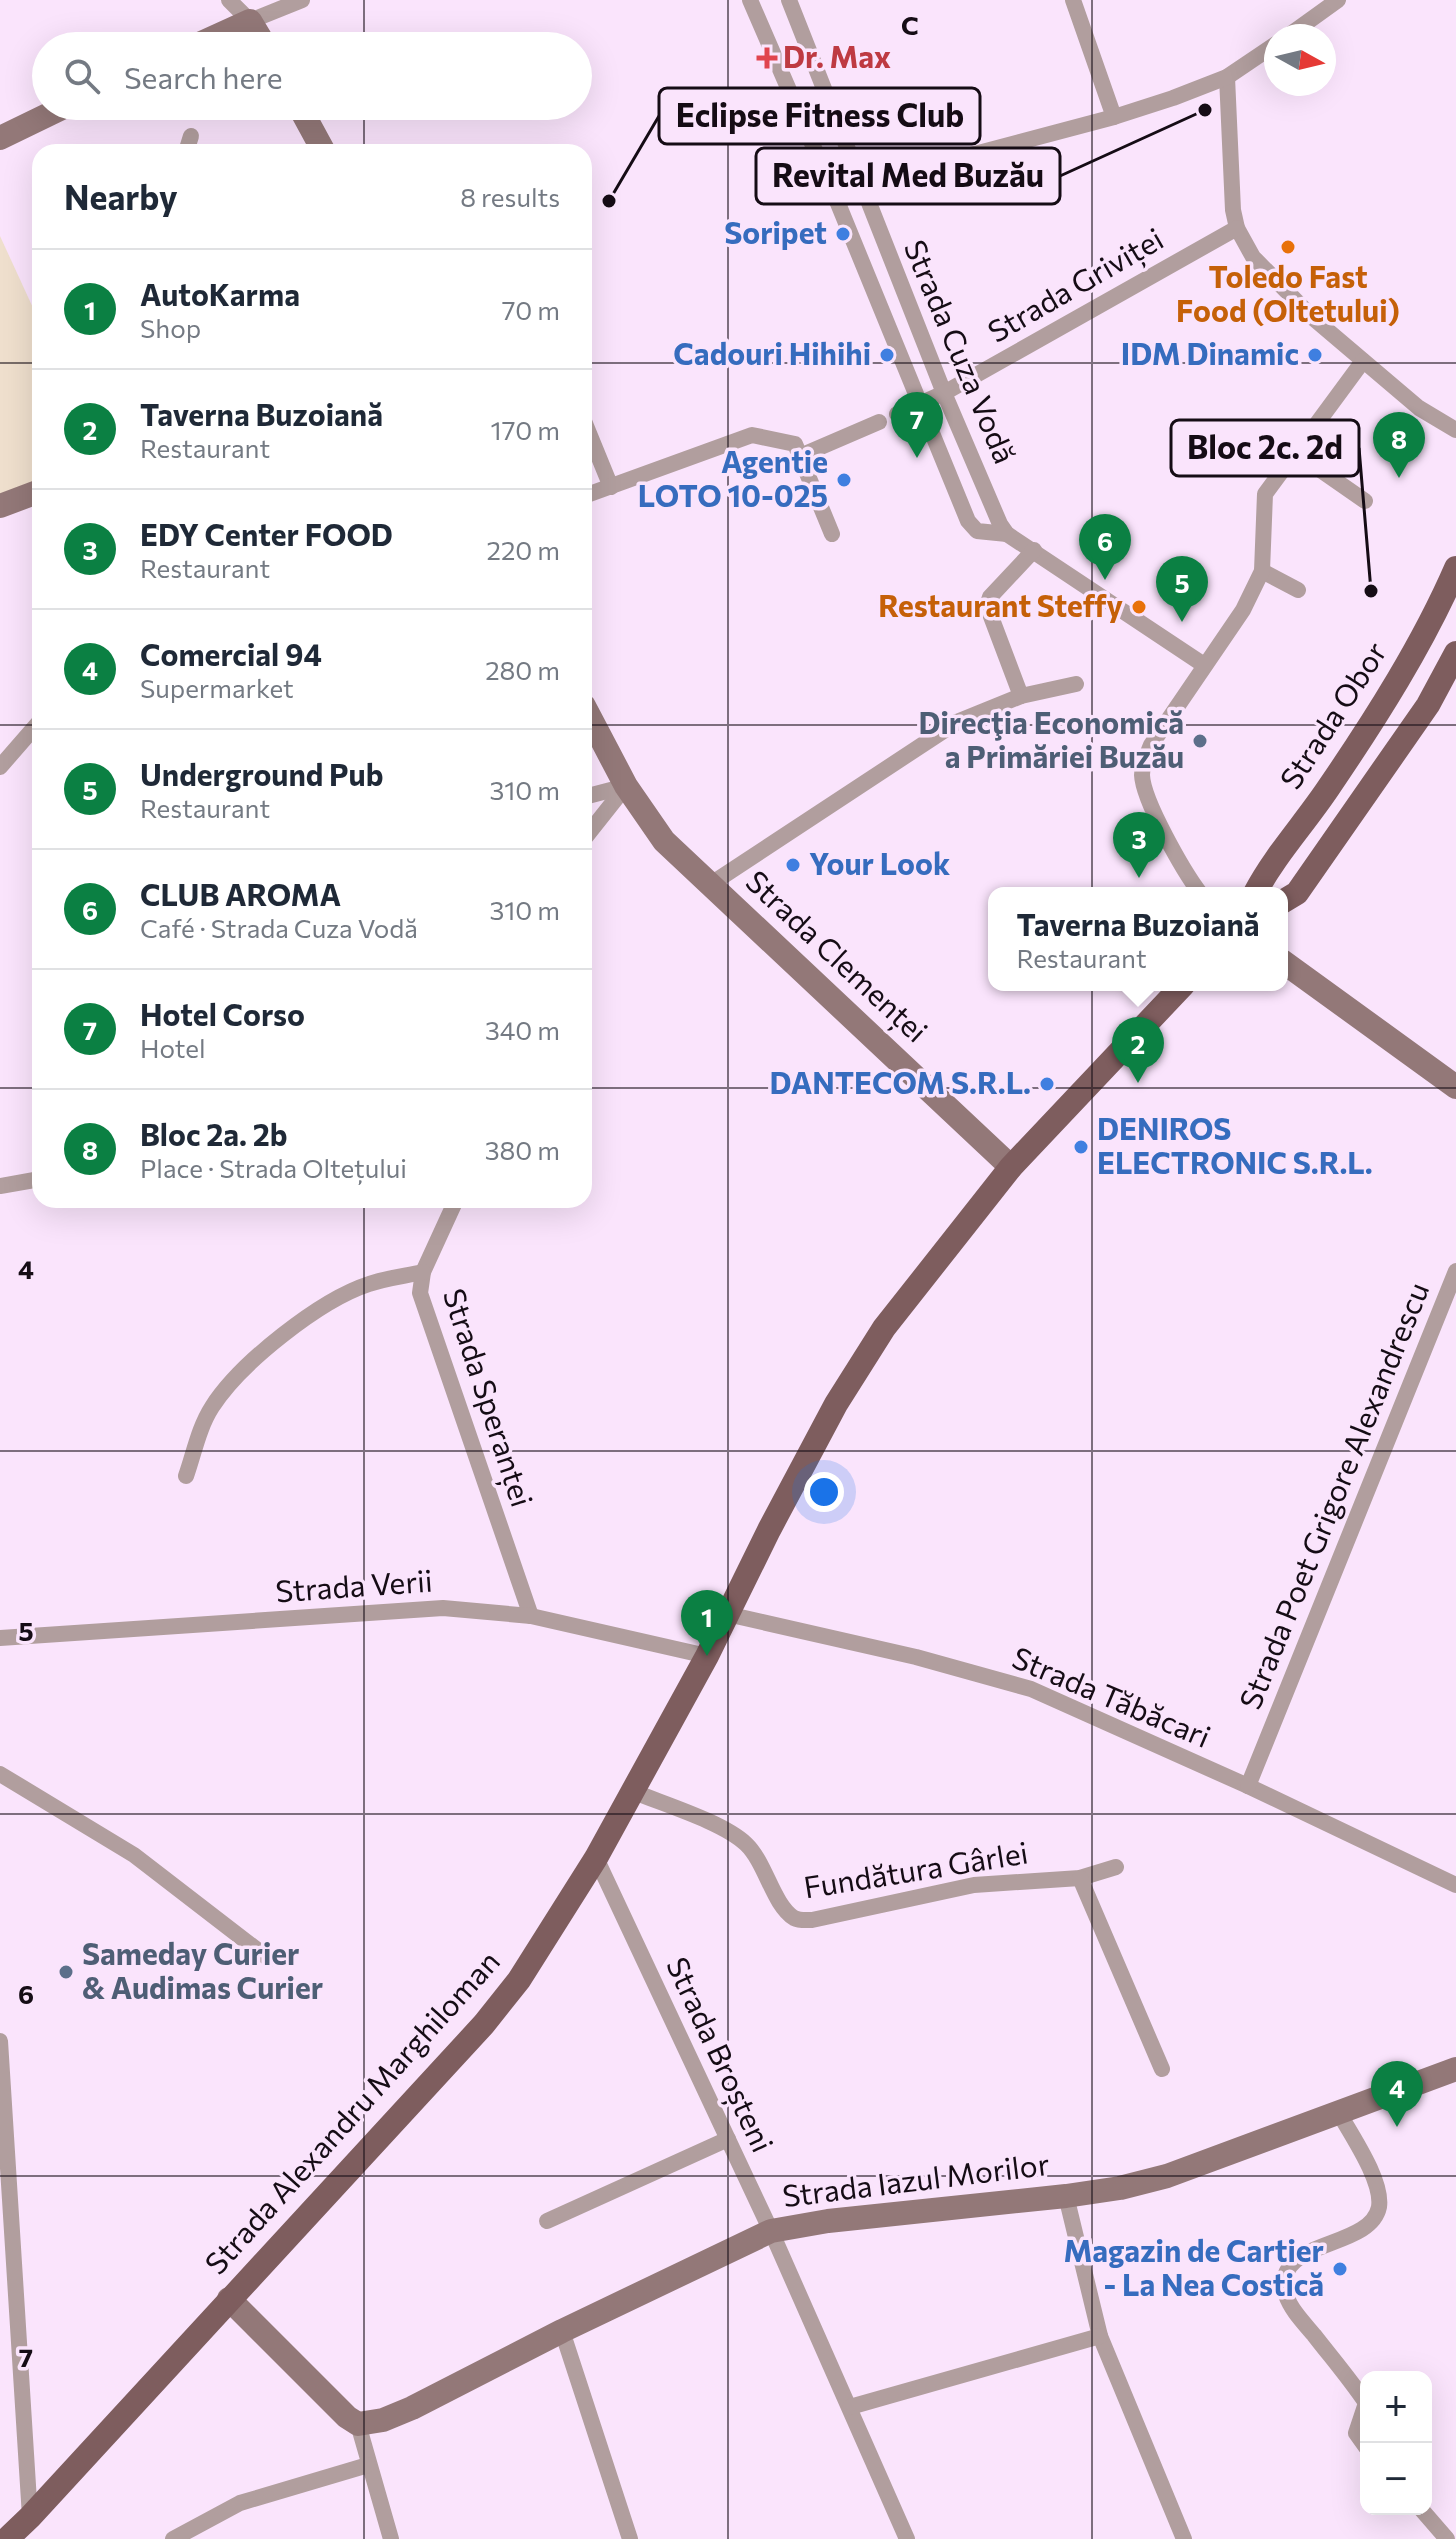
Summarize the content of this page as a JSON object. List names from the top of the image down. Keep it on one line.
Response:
{"streets":{"main road":["Strada Obor","Strada Alexandru Marghiloman"],"street":["Strada Griviței","Strada Cuza Vodă","Strada Clemenței","Strada Speranței","Strada Poet Grigore Alexandrescu","Strada Verii","Strada Tăbăcari","Fundătura Gârlei","Strada Broșteni","Strada Iazul Morilor"]},"crossings":[["Strada Griviței","Strada Cuza Vodă"],["Strada Clemenței","Strada Alexandru Marghiloman"],["Strada Speranței","Strada Verii"],["Strada Poet Grigore Alexandrescu","Strada Tăbăcari"],["Strada Verii","Strada Alexandru Marghiloman"],["Strada Tăbăcari","Strada Alexandru Marghiloman"],["Fundătura Gârlei","Strada Alexandru Marghiloman"],["Strada Broșteni","Strada Alexandru Marghiloman"],["Strada Broșteni","Strada Iazul Morilor"]],"places":{"health":["Dr. Max"],"other":["Revital Med Buzău","Eclipse Fitness Club","Soripet","Toledo Fast Food (Oltetului)","Cadouri Hihihi","IDM Dinamic","Agentie LOTO 10-025","Bloc 2c. 2d","Restaurant Steffy","Direcţia Economică a Primăriei Buzău","Your Look","DANTECOM S.R.L.","DENIROS ELECTRONIC S.R.L.","Sameday Curier & Audimas Curier","Magazin de Cartier - La Nea Costică"]},"north":"right","page":{"search":"Search here","heading":["Nearby","8 results"],"list":[{"mark":"1","name":"AutoKarma","note":"Shop","value":"70 m"},{"mark":"2","name":"Taverna Buzoiană","note":"Restaurant","value":"170 m"},{"mark":"3","name":"EDY Center FOOD","note":"Restaurant","value":"220 m"},{"mark":"4","name":"Comercial 94","note":"Supermarket","value":"280 m"},{"mark":"5","name":"Underground Pub","note":"Restaurant","value":"310 m"},{"mark":"6","name":"CLUB AROMA","note":"Café · Strada Cuza Vodă","value":"310 m"},{"mark":"7","name":"Hotel Corso","note":"Hotel","value":"340 m"},{"mark":"8","name":"Bloc 2a. 2b","note":"Place · Strada Oltețului","value":"380 m"}],"pins":["7","8","6","5","3","2","1","4"],"popup":["Taverna Buzoiană","Restaurant"],"map_buttons":["+","−"]},"grid":{"columns":["C"],"rows":["4","5","6","7"]}}
